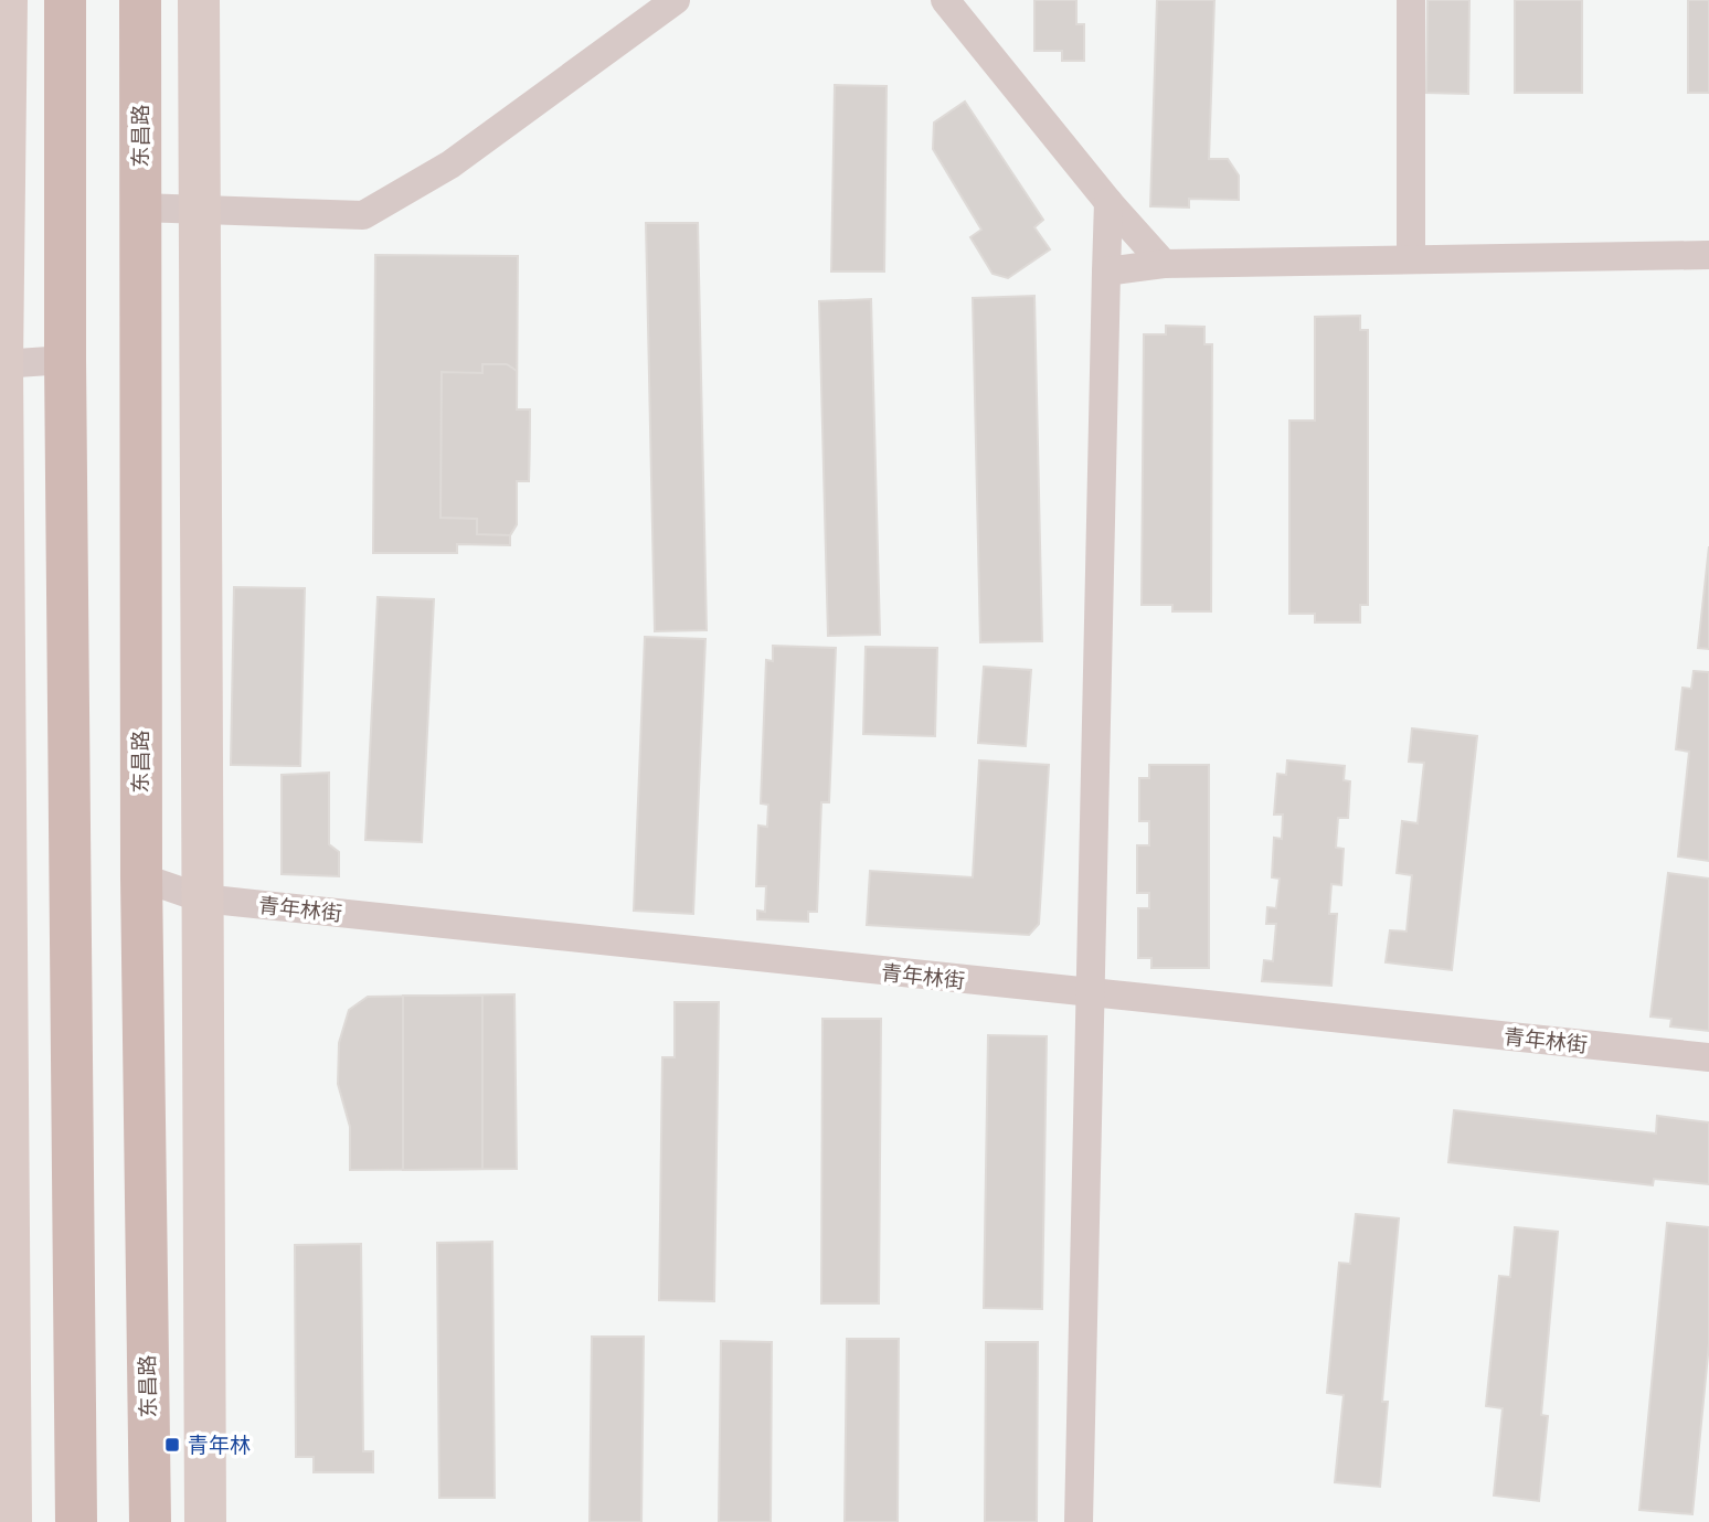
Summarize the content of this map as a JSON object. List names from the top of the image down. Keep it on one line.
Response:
{"streets":{"main road":["东昌路"],"street":["青年林街"]},"crossings":[["东昌路","青年林街"]],"places":{"transit":["青年林"]}}
